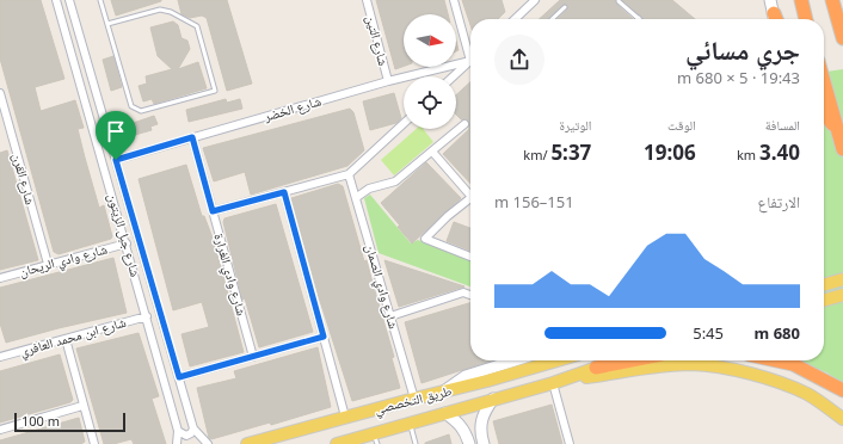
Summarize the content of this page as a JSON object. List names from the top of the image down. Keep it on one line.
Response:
{"streets":{"main road":["طريق التخصصي"],"street":["شارع التين","شارع الخضر","شارع القرن","شارع جبل الزيتون","شارع وادي الريحان","شارع وادي الغرارة","شارع وادي الصمان","شارع ابن محمد العافري"]},"crossings":[["شارع التين","شارع الخضر"],["شارع الخضر","شارع جبل الزيتون"],["شارع الخضر","شارع وادي الغرارة"],["شارع القرن","شارع وادي الريحان"],["شارع جبل الزيتون","شارع وادي الريحان"],["شارع جبل الزيتون","شارع ابن محمد العافري"],["شارع وادي الصمان","طريق التخصصي"]],"scale_bar":"100 m","north":"right","page":{"heading":["جري مسائي","19:43 · 5 × 680 m"],"stats":[["المسافة","3.40 km"],["الوقت","19:06"],["الوتيرة","5:37 /km"]],"chart":["الارتفاع","151–156 m"],"list":[{"name":"680 m","note":"5:45"}],"scale":"100 m"}}
